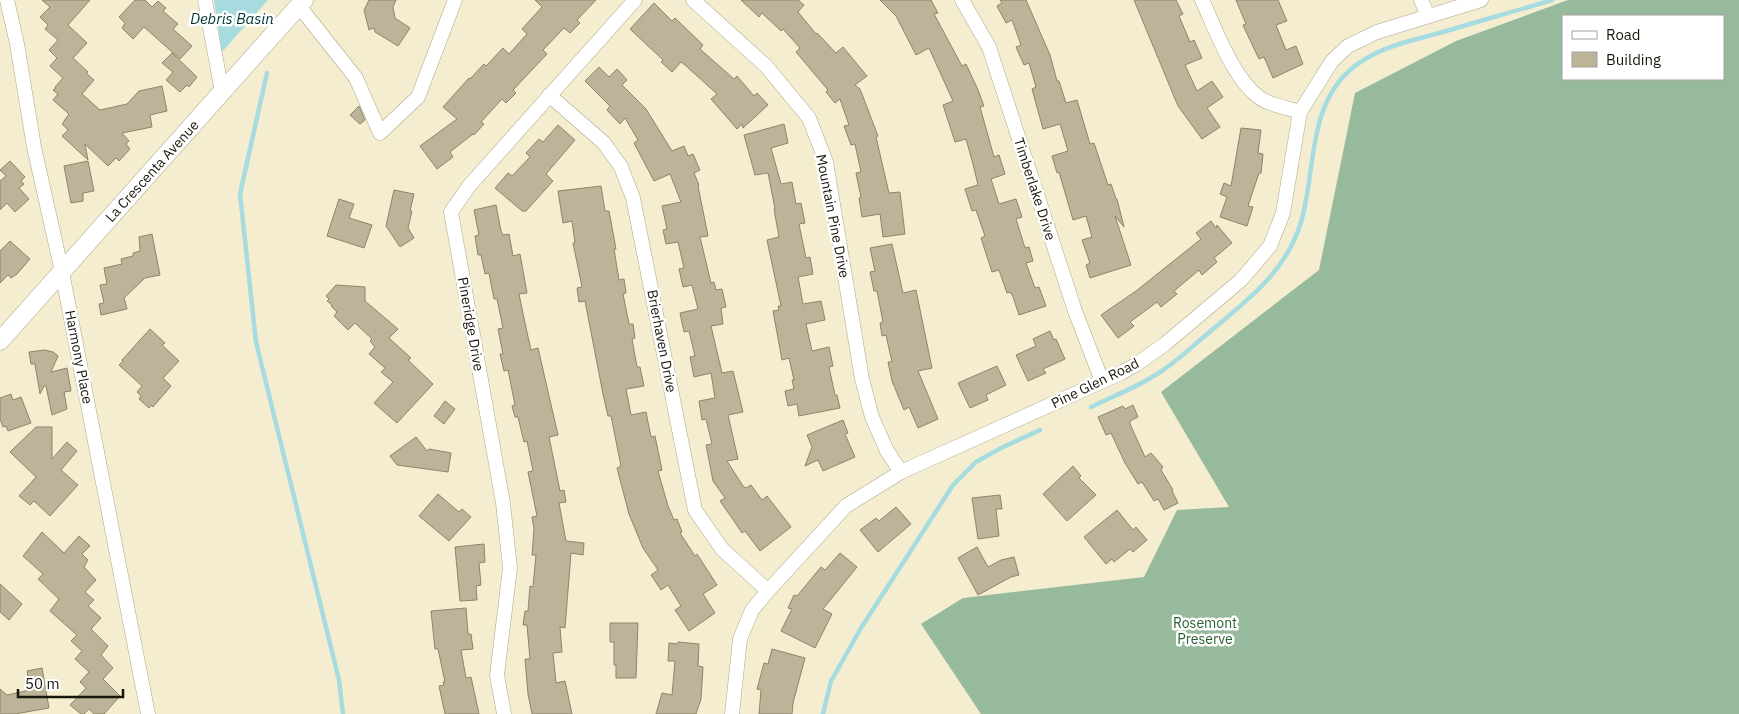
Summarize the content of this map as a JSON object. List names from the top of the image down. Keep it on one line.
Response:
{"streets":{"street":["La Crescenta Avenue","Timberlake Drive","Mountain Pine Drive","Pineridge Drive","Brierhaven Drive","Harmony Place","Pine Glen Road"]},"crossings":[["La Crescenta Avenue","Harmony Place"],["Timberlake Drive","Pine Glen Road"],["Mountain Pine Drive","Pine Glen Road"],["Pineridge Drive","Brierhaven Drive"],["Brierhaven Drive","Pine Glen Road"]],"water":["Debris Basin"],"parks":["Rosemont Preserve"],"legend":["Road","Building"],"scale_bar":"50 m"}
